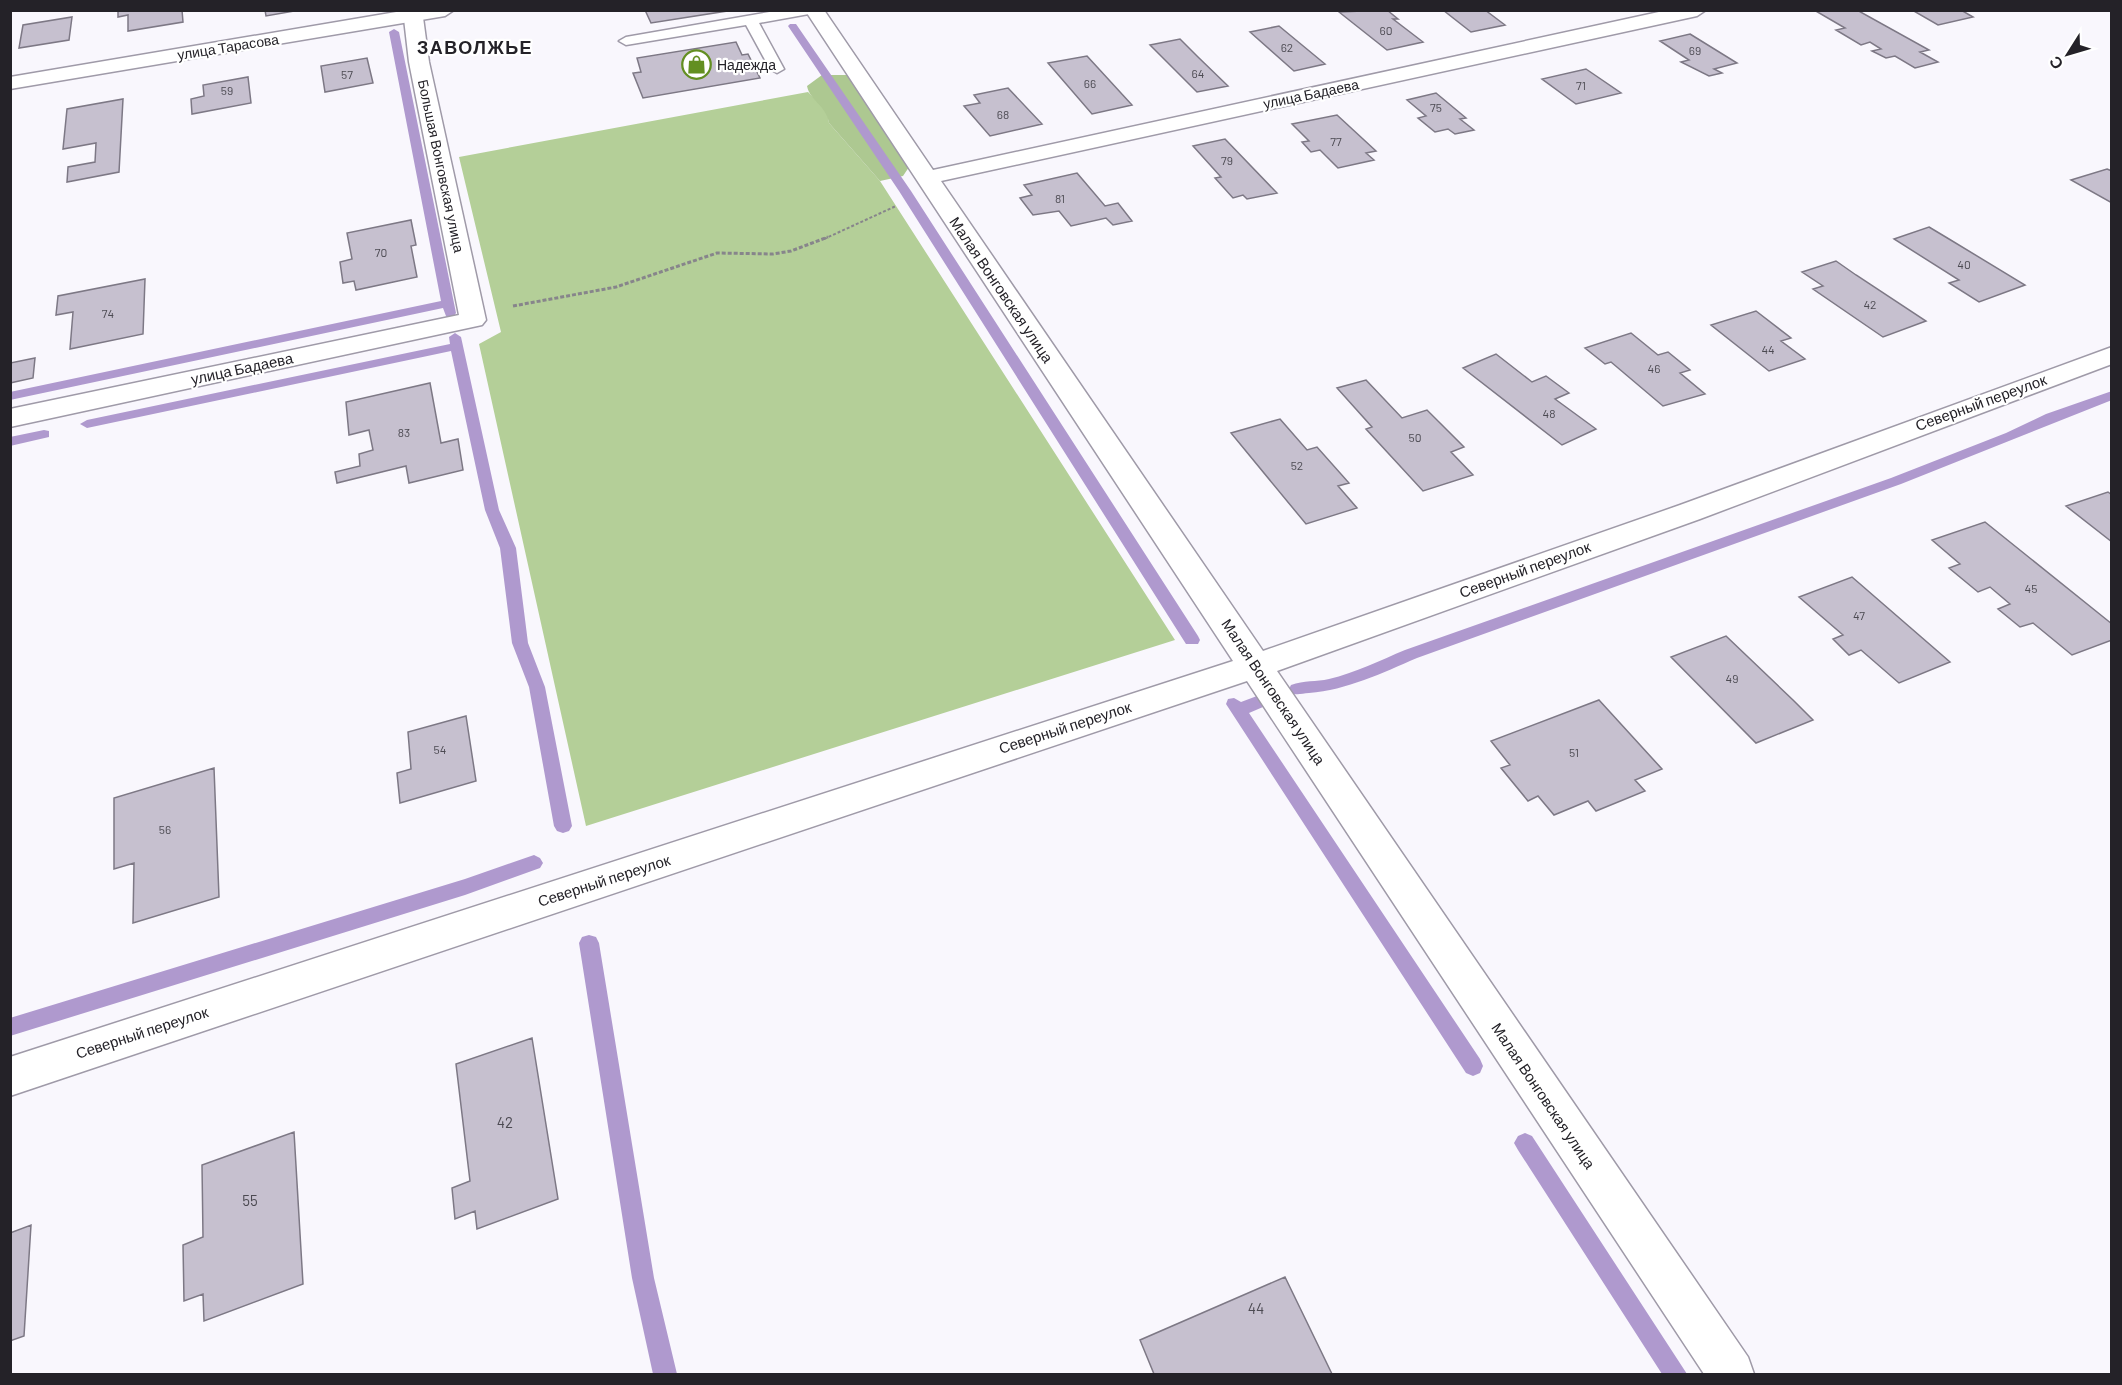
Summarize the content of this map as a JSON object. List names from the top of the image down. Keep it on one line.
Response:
{"streets":{"street":["улица Тарасова","улица Бадаева","Большая Вонговская улица","Малая Вонговская улица","Северный переулок"]},"crossings":[["улица Тарасова","Большая Вонговская улица"],["улица Бадаева","Большая Вонговская улица"],["улица Бадаева","Малая Вонговская улица"],["Малая Вонговская улица","Северный переулок"]],"districts":["ЗАВОЛЖЬЕ"],"places":{"shop":["Надежда"]},"house_numbers":["60","62","69","64","57","66","71","59","75","68","77","79","81","70","40","42","74","44","46","48","83","50","52","45","47","49","54","51","56","42","55","44"],"north":"bottom left"}
